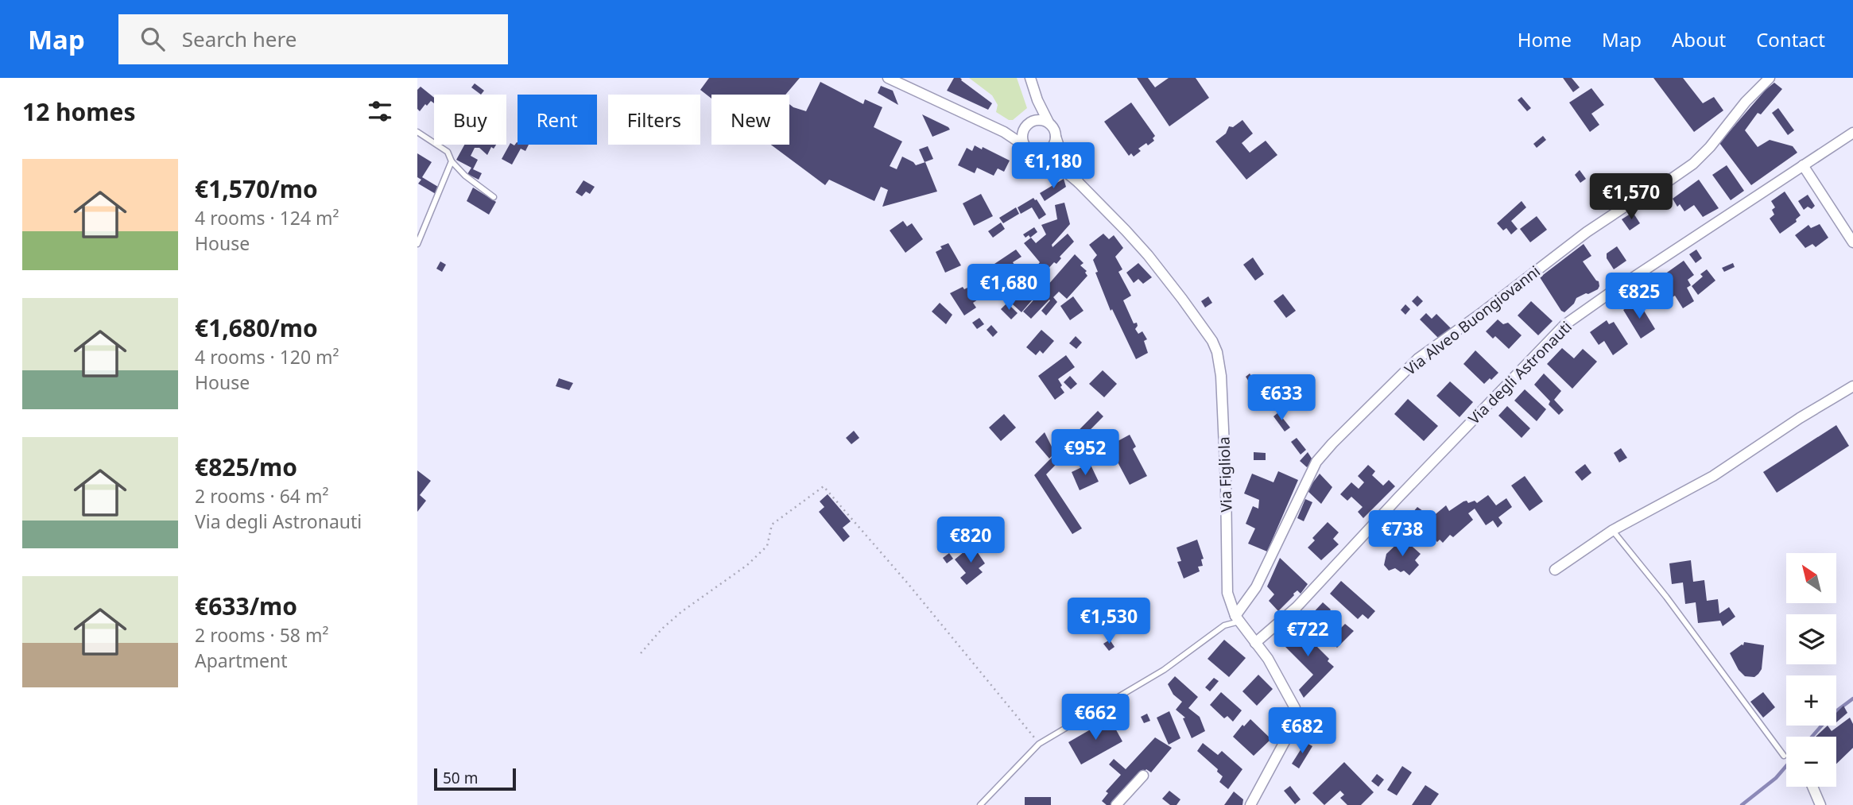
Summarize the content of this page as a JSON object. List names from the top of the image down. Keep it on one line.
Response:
{"streets":{"street":["Via Alveo Buongiovanni","Via degli Astronauti","Via Figliola"]},"crossings":[["Via Alveo Buongiovanni","Via Figliola"],["Via degli Astronauti","Via Figliola"]],"scale_bar":"50 m","north":"top left","page":{"header":"Map","search":"Search here","nav":["Home","Map","About","Contact"],"heading":"12 homes","chip":["Buy","Rent","Filters","New"],"price":["€1,180","€1,570","€1,680","€825","€633","€952","€738","€820","€1,530","€722","€662","€682"],"list":[{"name":"€1,570/mo","note":"4 rooms · 124 m² · House"},{"name":"€1,680/mo","note":"4 rooms · 120 m² · House"},{"name":"€825/mo","note":"2 rooms · 64 m² · Via degli Astronauti"},{"name":"€633/mo","note":"2 rooms · 58 m² · Apartment"}],"map_buttons":["+","−"],"scale":"50 m"}}
